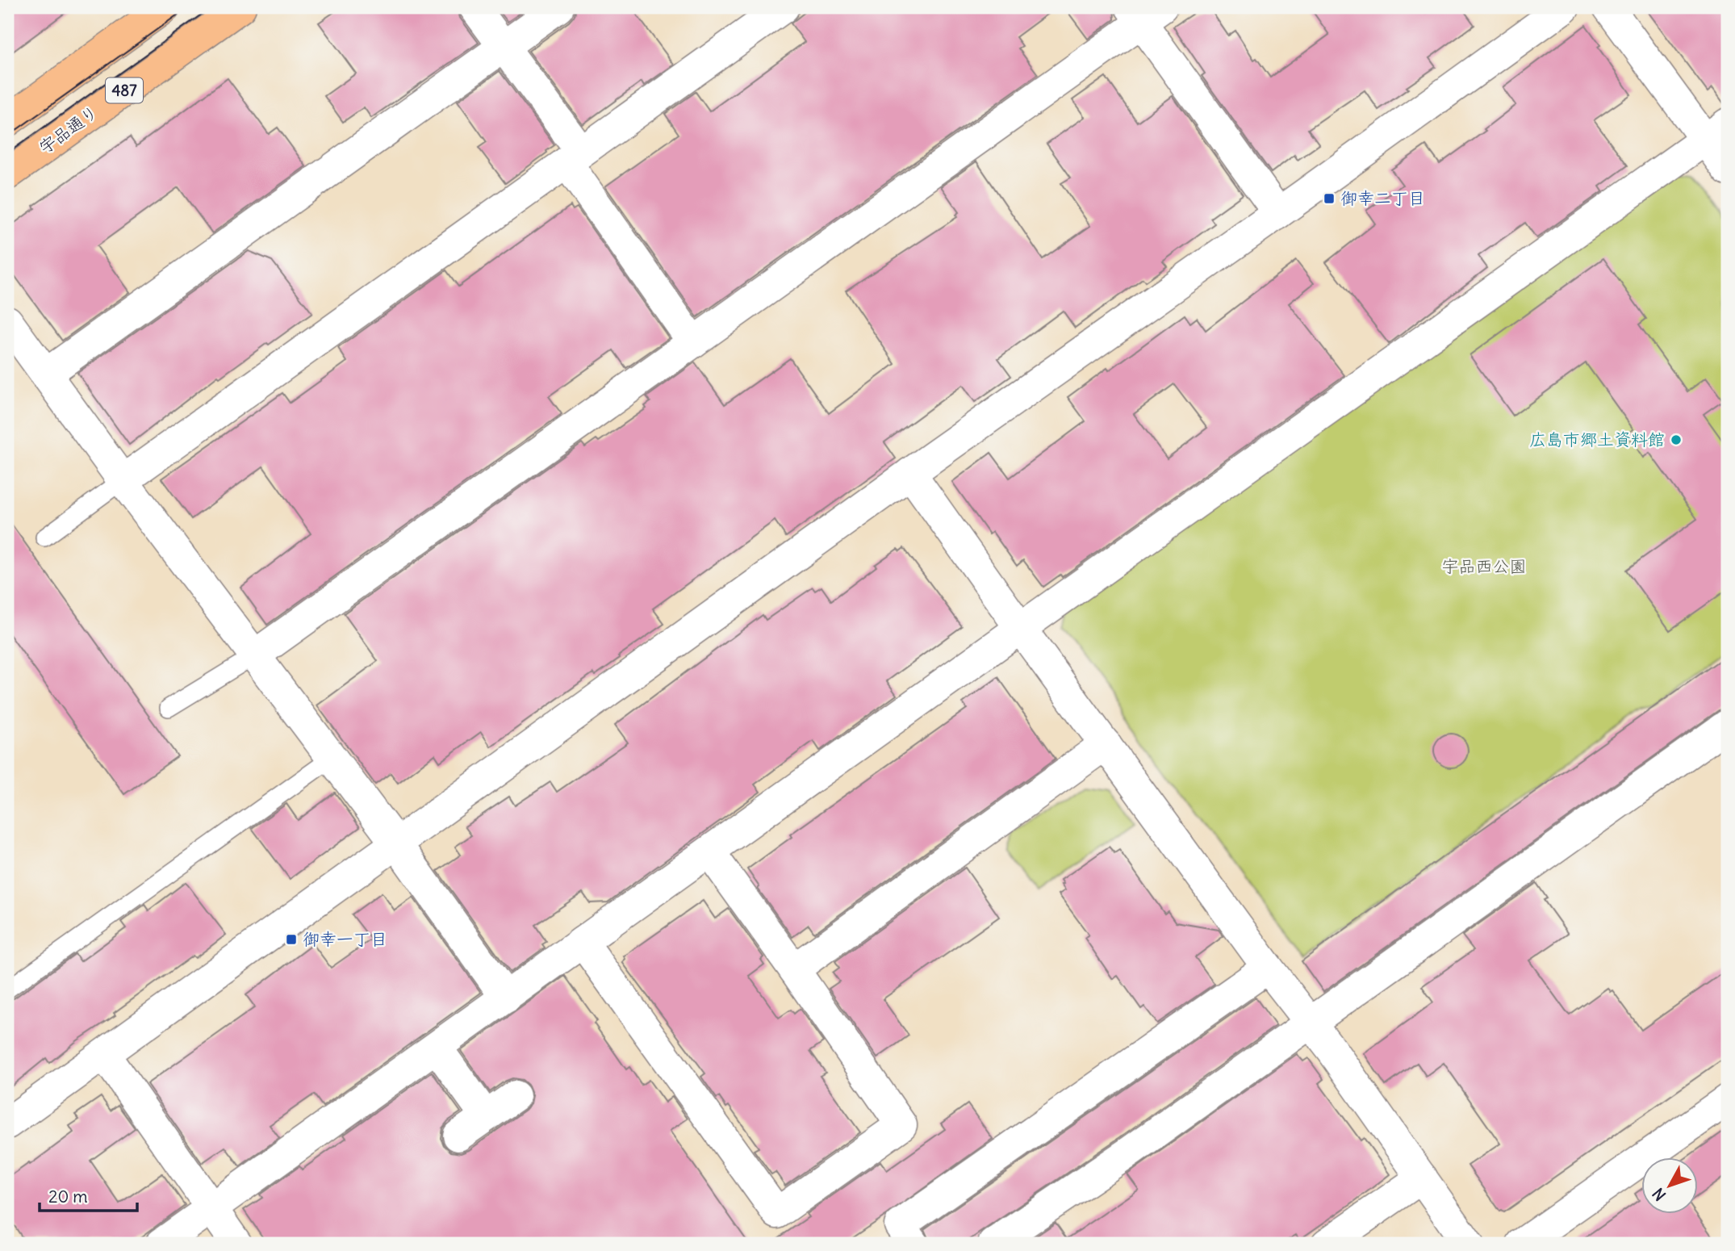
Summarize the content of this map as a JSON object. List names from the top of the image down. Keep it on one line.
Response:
{"streets":{"highway":["487","宇品通り"]},"parks":["宇品西公園"],"places":{"transit":["御幸二丁目","御幸一丁目"],"other":["広島市郷土資料館"]},"scale_bar":"20 m","north":"bottom left"}
